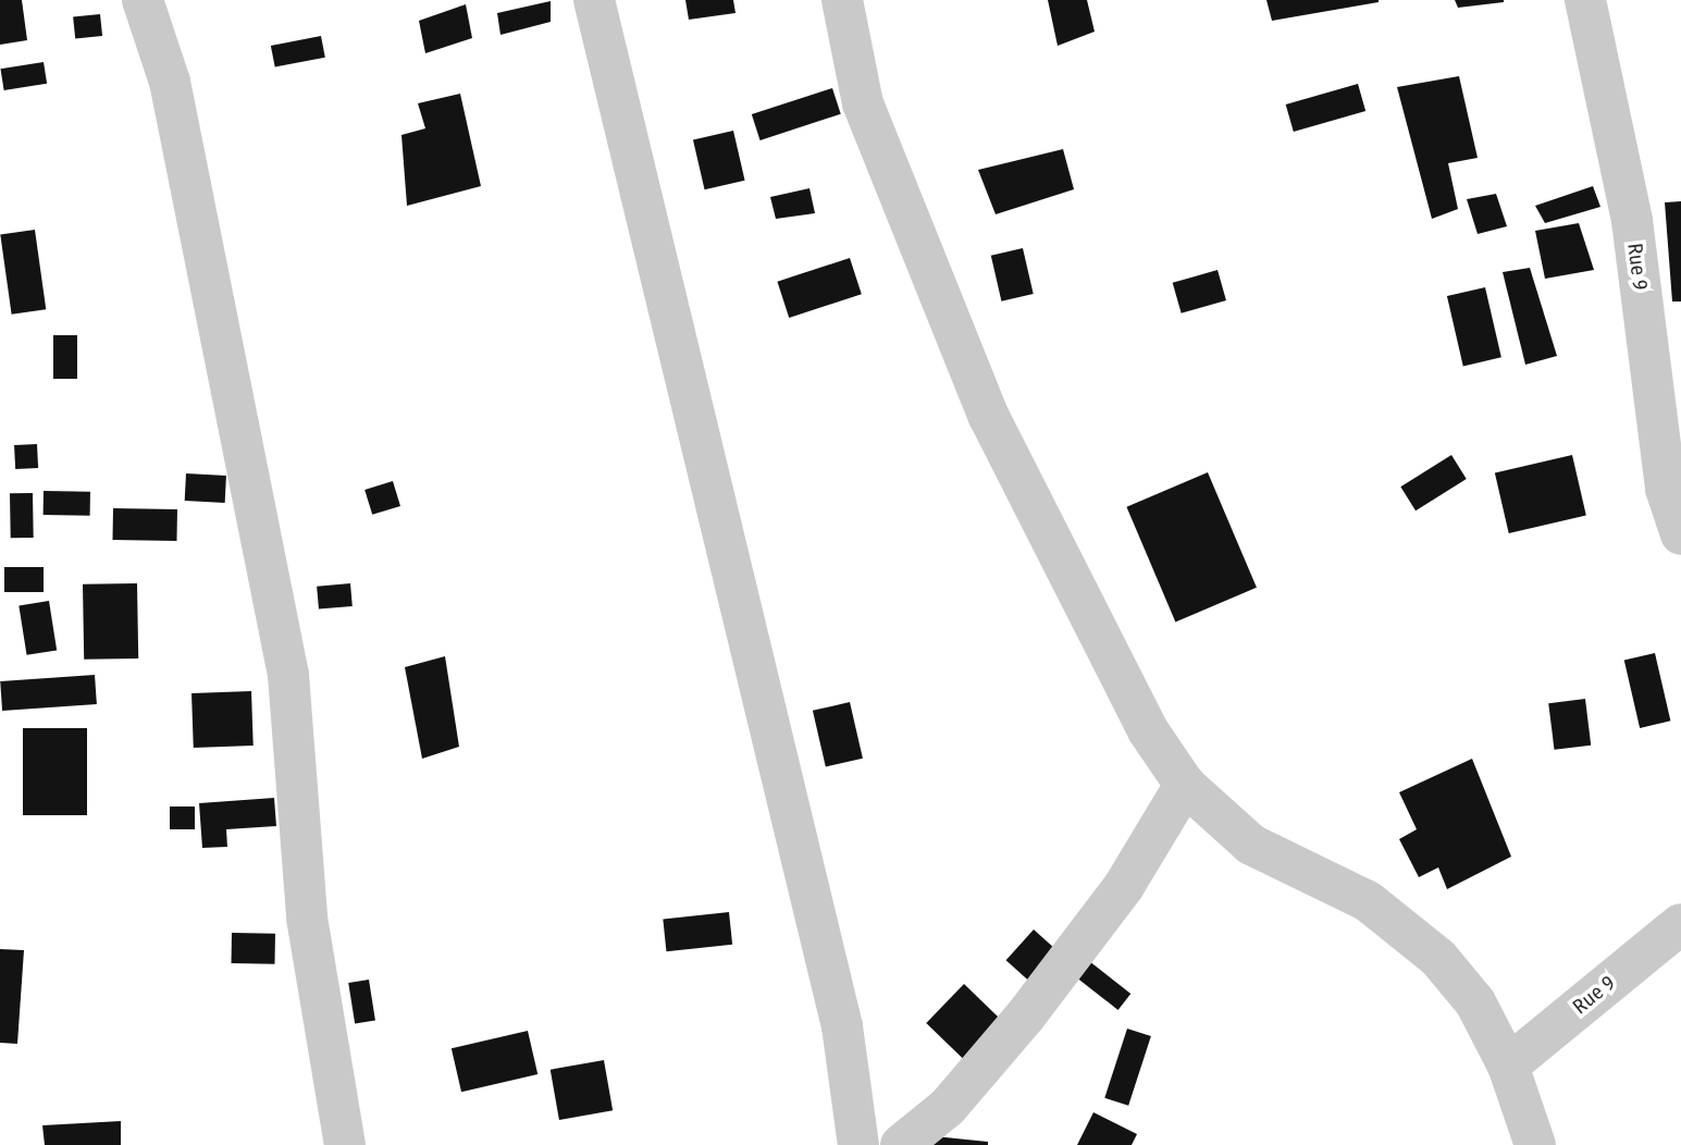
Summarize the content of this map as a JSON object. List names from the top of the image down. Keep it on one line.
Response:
{"streets":{"street":["Rue 9"]}}
